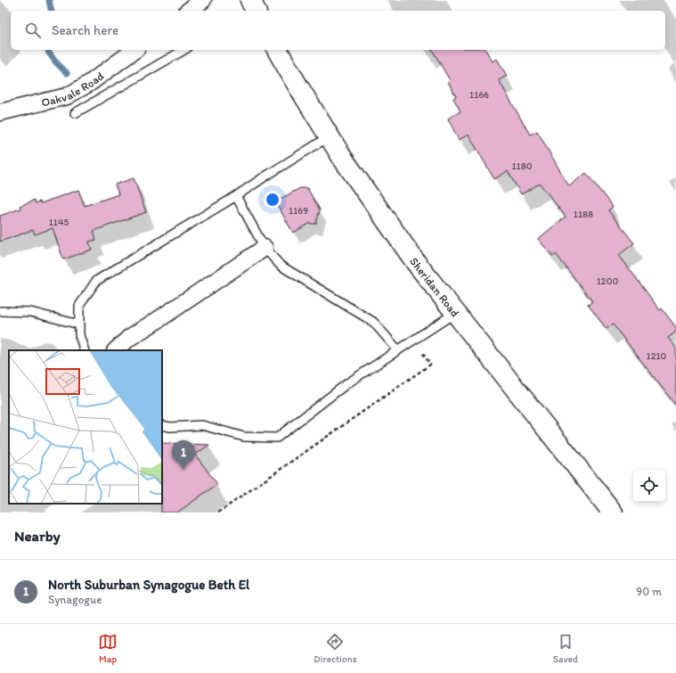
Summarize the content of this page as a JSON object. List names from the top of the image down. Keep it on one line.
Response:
{"streets":{"street":["Oakvale Road","Sheridan Road"]},"house_numbers":["1166","1180","1169","1188","1145","1200","1210"],"page":{"search":"Search here","pins":"1","heading":"Nearby","list":[{"mark":"1","name":"North Suburban Synagogue Beth El","note":"Synagogue","value":"90 m"}],"nav":["Map","Directions","Saved"]}}
